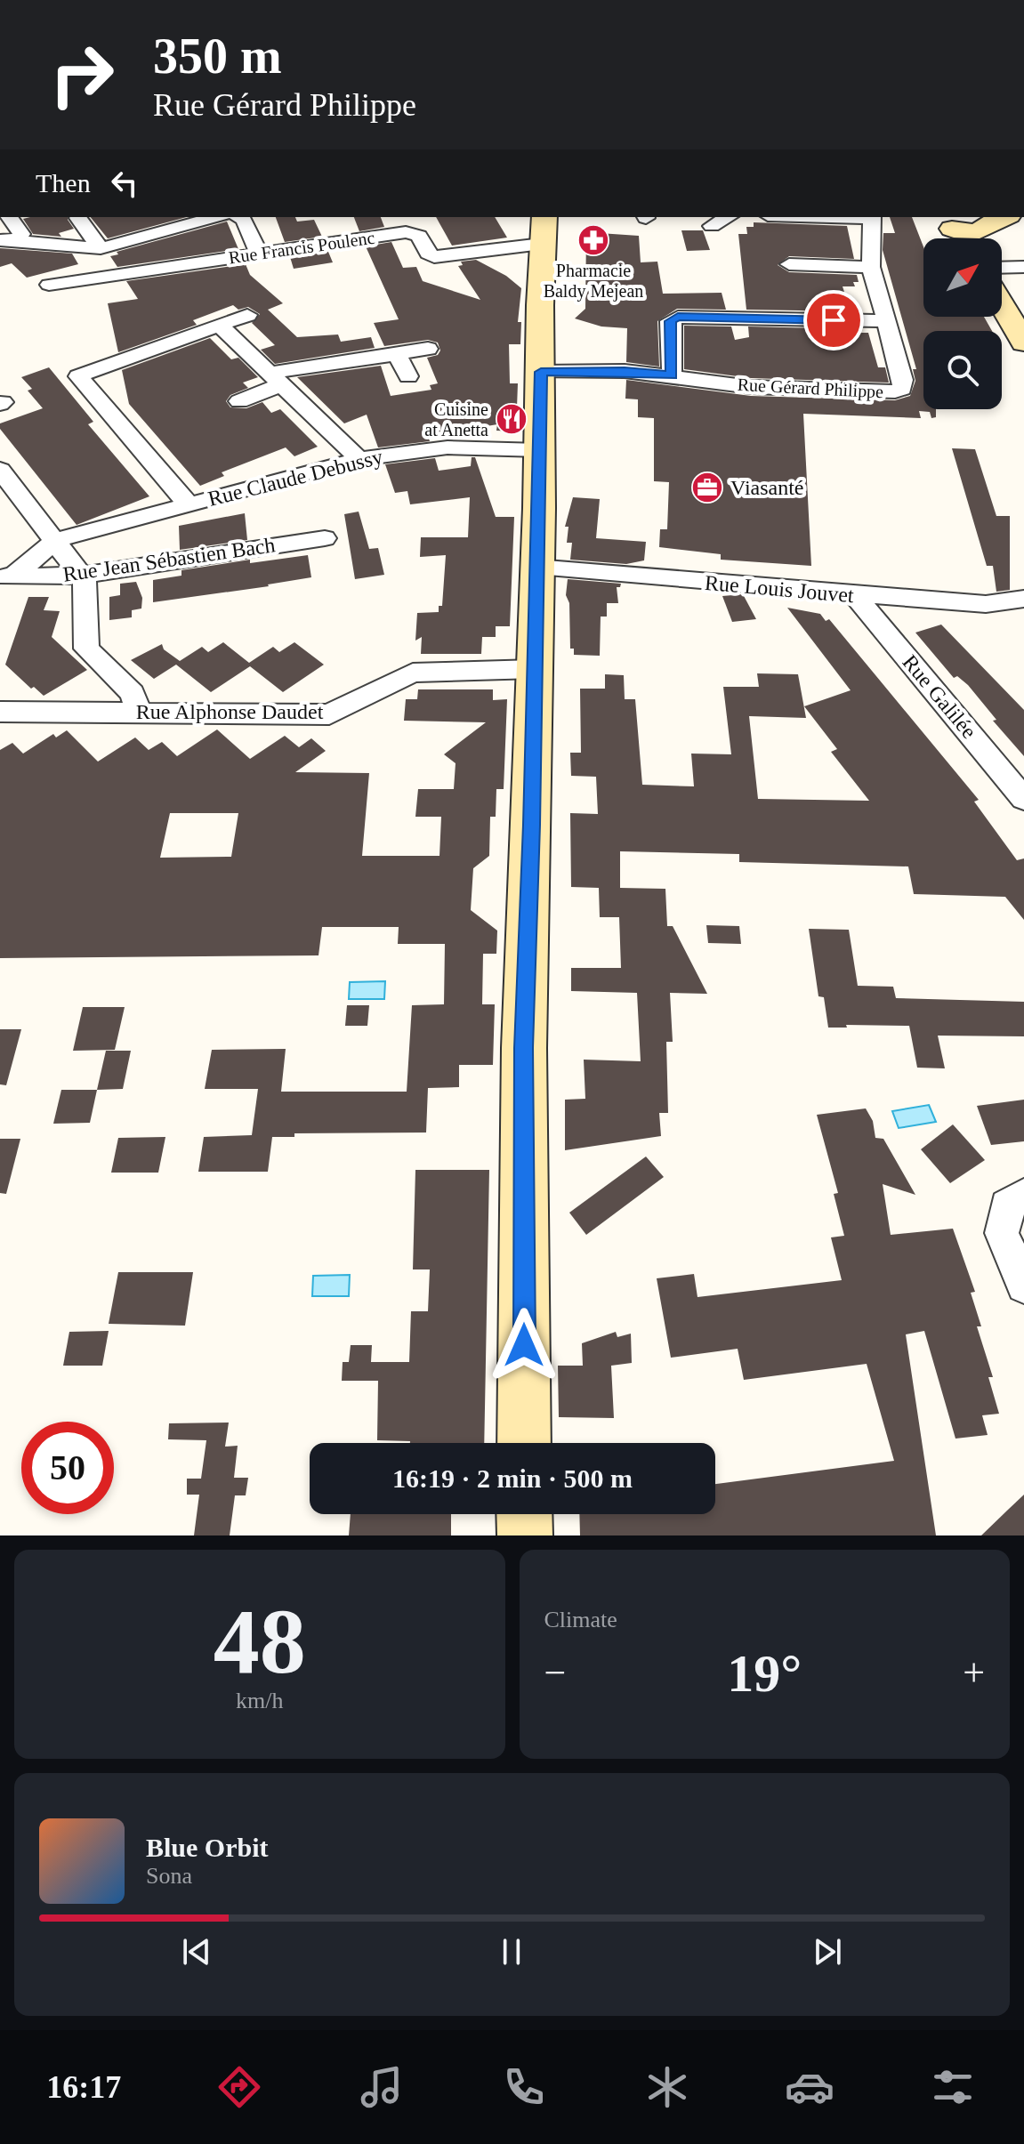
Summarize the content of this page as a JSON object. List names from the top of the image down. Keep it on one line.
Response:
{"streets":{"street":["Rue Francis Poulenc","Rue Gérard Philippe","Rue Claude Debussy","Rue Jean Sébastien Bach","Rue Louis Jouvet","Rue Galilée","Rue Alphonse Daudet"]},"crossings":[["Rue Claude Debussy","Rue Jean Sébastien Bach"],["Rue Louis Jouvet","Rue Galilée"]],"places":{"pharmacy":["Pharmacie Baldy Mejean"],"restaurant":["Cuisine at Anetta"],"office":["Viasanté"]},"north":"top right","page":{"turn":["350 m","Rue Gérard Philippe"],"then":"Then","limit":"50","trip":"16:19 · 2 min · 500 m","tile":[["48","km/h"],"Climate"],"heat":["−","19°","+"],"song":["Blue Orbit","Sona"],"tabs":"16:17"}}
